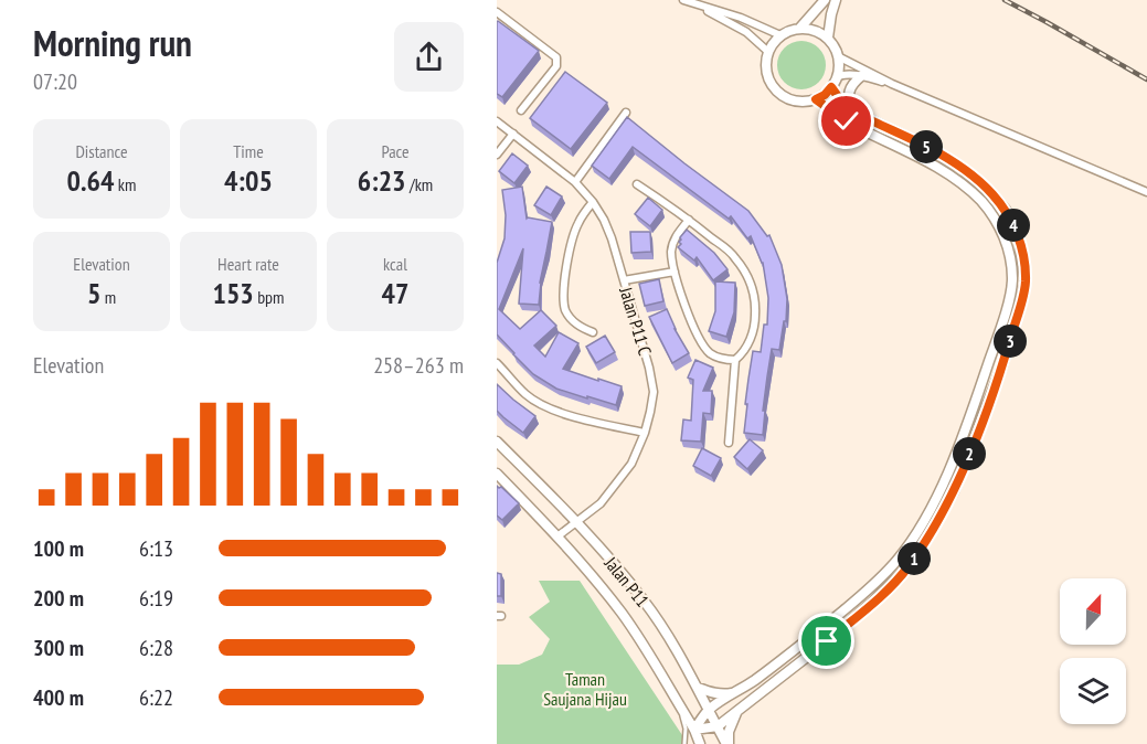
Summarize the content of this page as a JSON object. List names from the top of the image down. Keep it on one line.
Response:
{"streets":{"main road":["Jalan P11"],"street":["Jalan P11 C"]},"crossings":[["Jalan P11 C","Jalan P11"]],"parks":["Taman Saujana Hijau"],"north":"top","page":{"heading":["Morning run","07:20"],"stats":[["Distance","0.64 km"],["Time","4:05"],["Pace","6:23 /km"],["Elevation","5 m"],["Heart rate","153 bpm"],["kcal","47"]],"pins":["5","4","3","2","1"],"chart":["Elevation","258–263 m"],"list":[{"name":"100 m","note":"6:13"},{"name":"200 m","note":"6:19"},{"name":"300 m","note":"6:28"},{"name":"400 m","note":"6:22"}]}}
